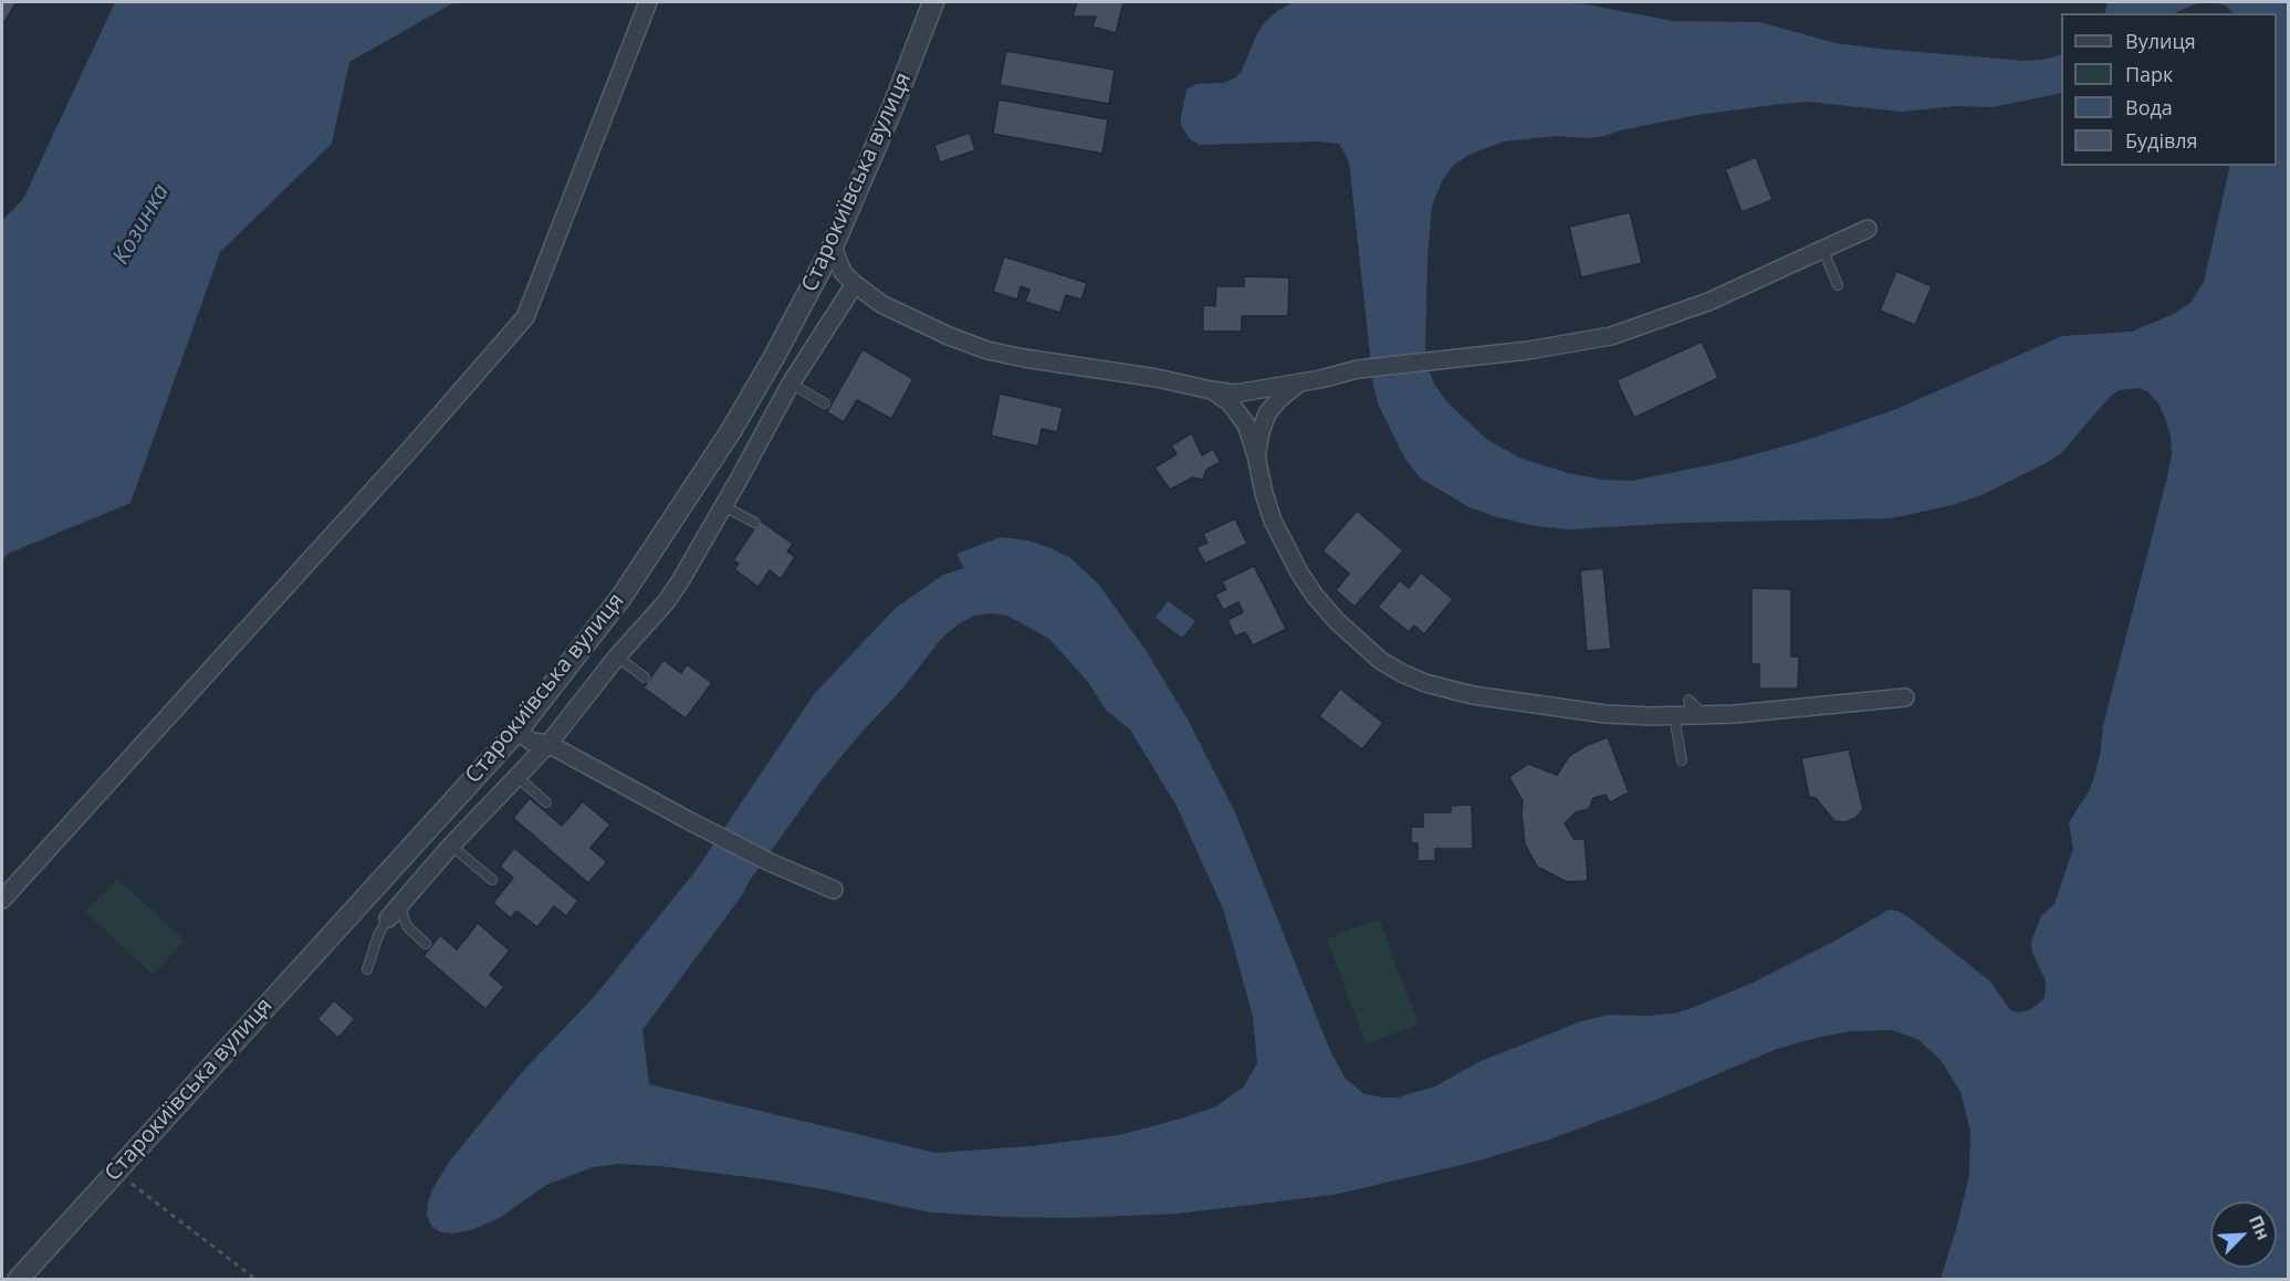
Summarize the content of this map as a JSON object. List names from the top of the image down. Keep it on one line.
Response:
{"streets":{"street":["Старокиївська вулиця"]},"water":["Козинка"],"legend":["Вулиця","Парк","Вода","Будівля"],"north":"top right"}
